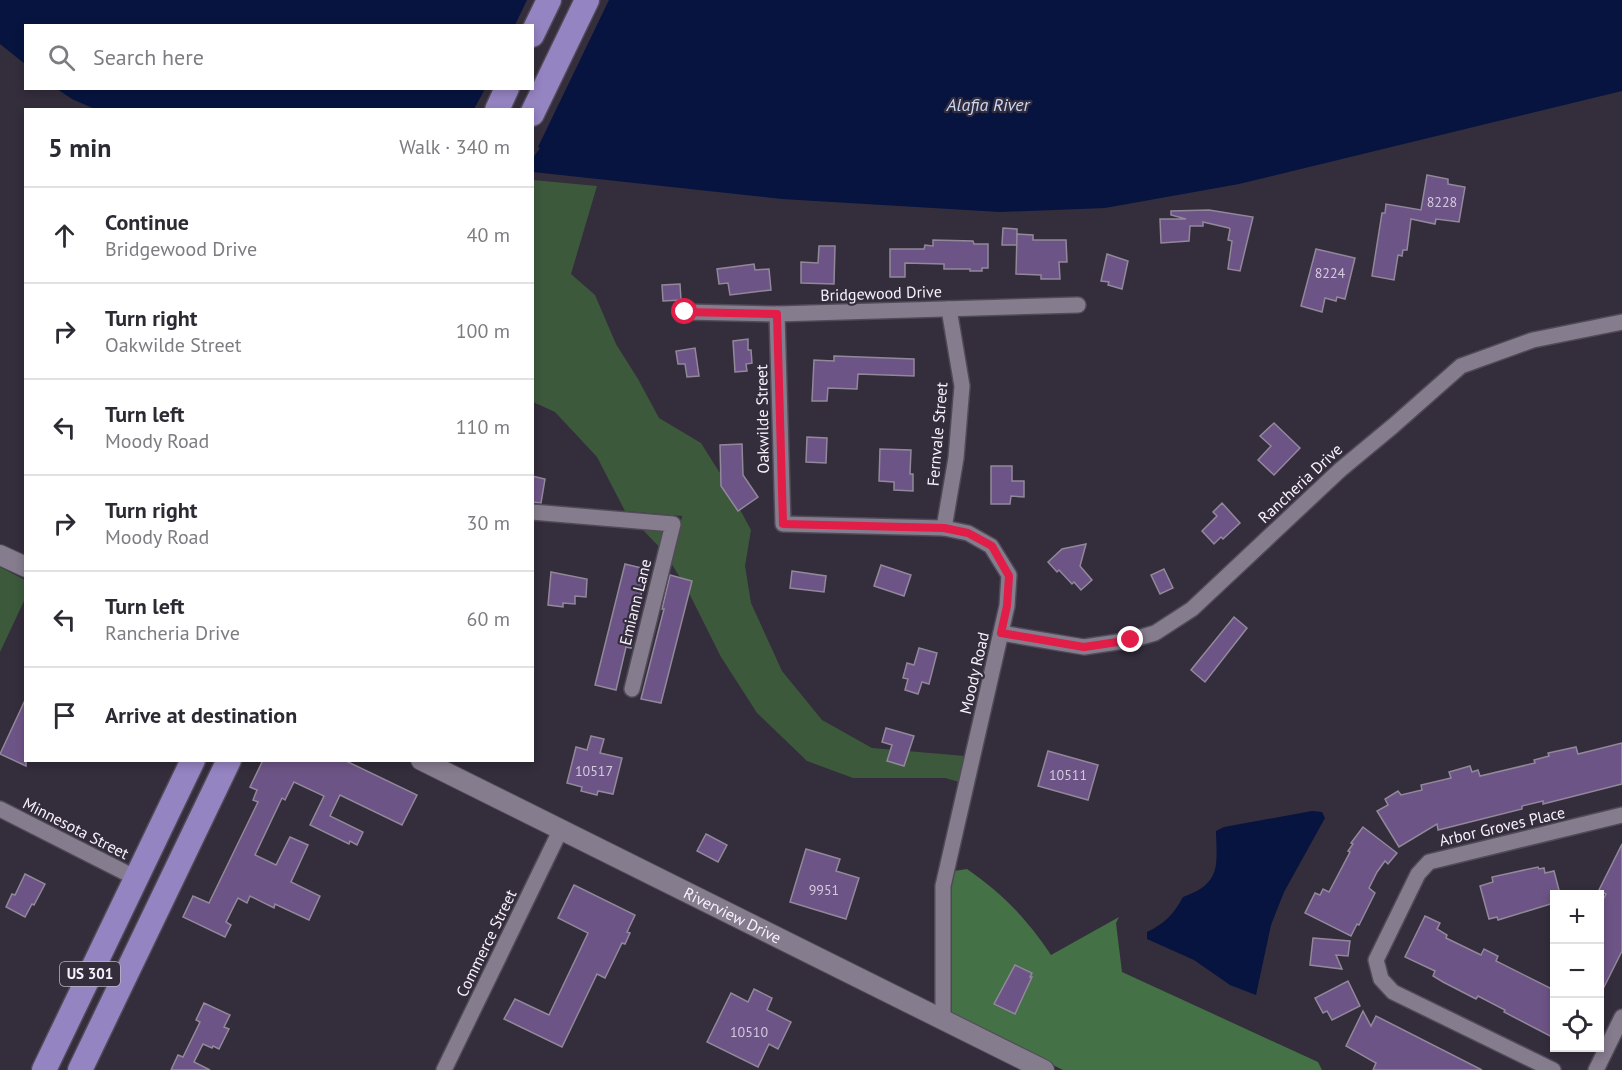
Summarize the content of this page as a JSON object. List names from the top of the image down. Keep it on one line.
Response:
{"streets":{"main road":["US 301"],"street":["Bridgewood Drive","Oakwilde Street","Fernvale Street","Rancheria Drive","Emiann Lane","Moody Road","Arbor Groves Place","Minnesota Street","Riverview Drive","Commerce Street"]},"crossings":[["Bridgewood Drive","Oakwilde Street"],["Bridgewood Drive","Fernvale Street"],["Oakwilde Street","Moody Road"],["Fernvale Street","Moody Road"],["Rancheria Drive","Moody Road"],["Moody Road","Riverview Drive"],["Minnesota Street","US 301"],["Riverview Drive","Commerce Street"]],"water":["Alafia River"],"house_numbers":["8228","8224","10517","10511","9951","10510"],"page":{"search":"Search here","heading":["5 min","Walk · 340 m"],"list":[["Continue","Bridgewood Drive","40 m"],["Turn right","Oakwilde Street","100 m"],["Turn left","Moody Road","110 m"],["Turn right","Moody Road","30 m"],["Turn left","Rancheria Drive","60 m"],"Arrive at destination"],"map_buttons":["+","−"]}}
